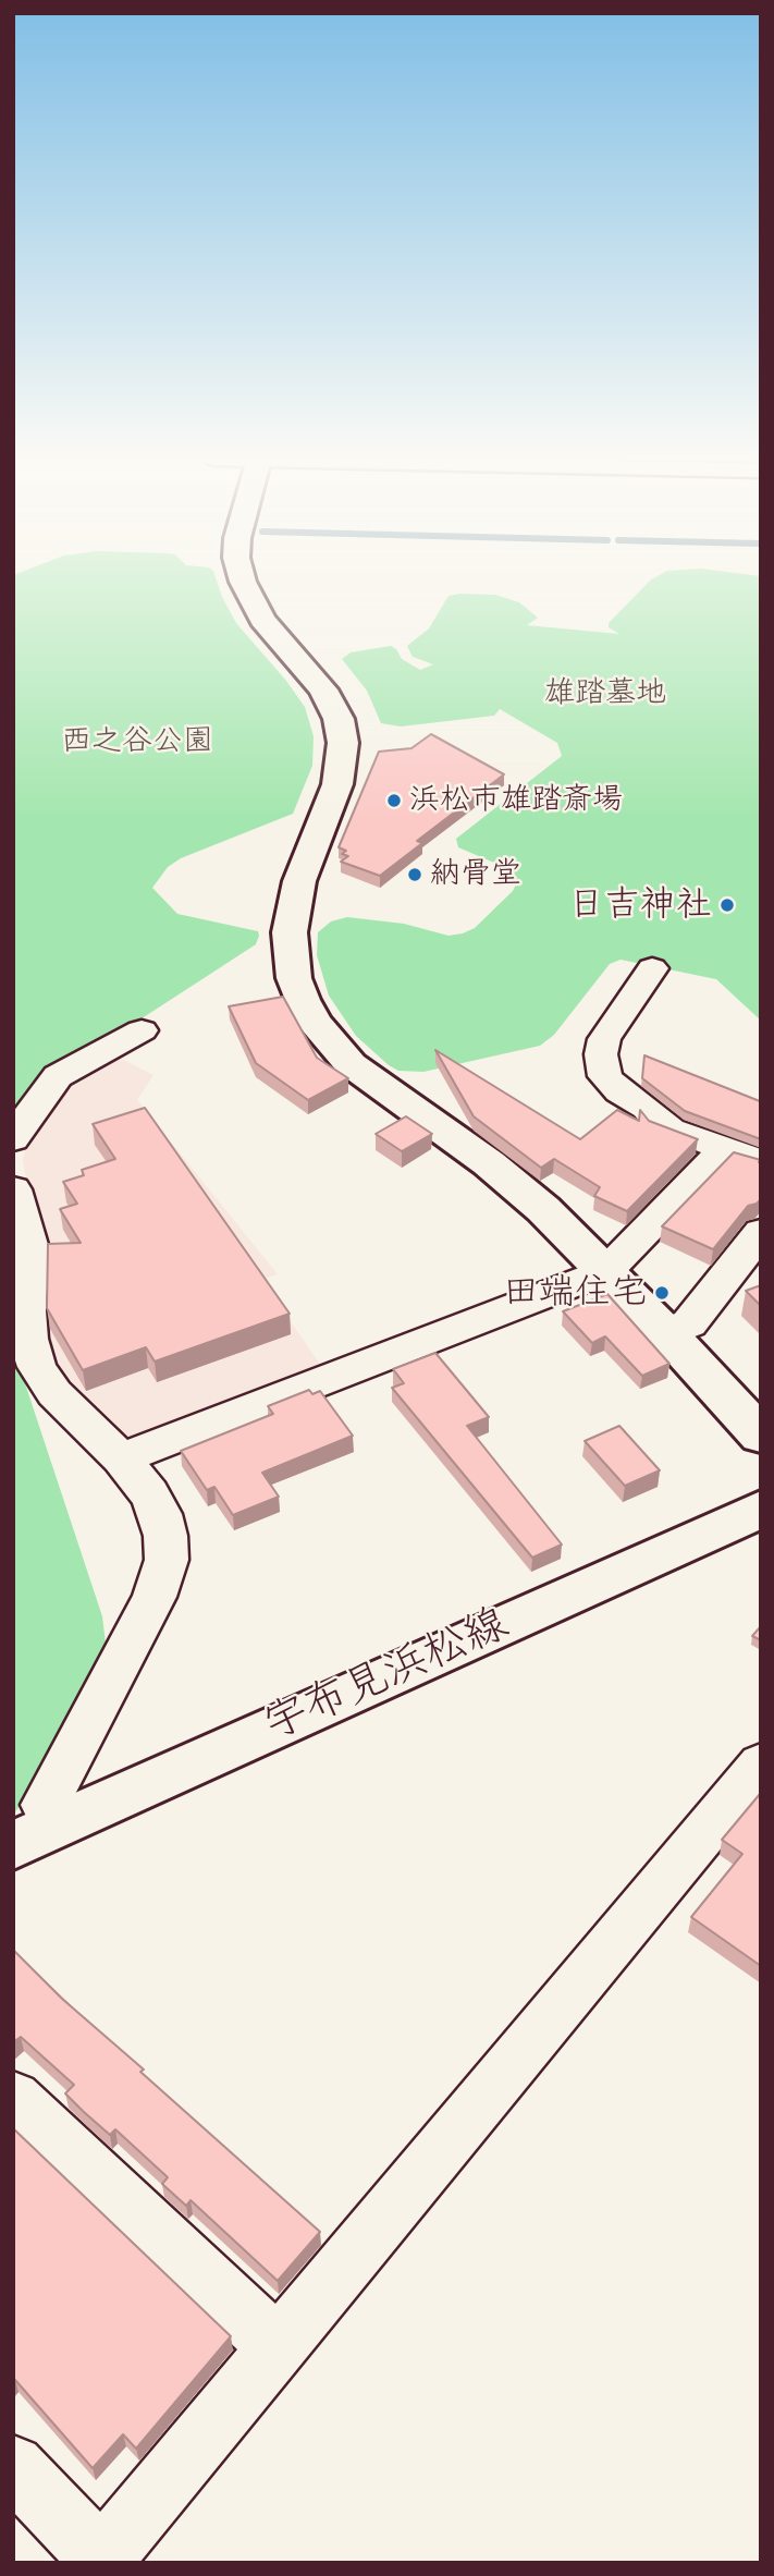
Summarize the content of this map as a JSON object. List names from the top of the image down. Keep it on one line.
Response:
{"streets":{"street":["宇布見浜松線"]},"parks":["雄踏墓地","西之谷公園"],"places":["浜松市雄踏斎場","納骨堂","日吉神社","田端住宅"]}
